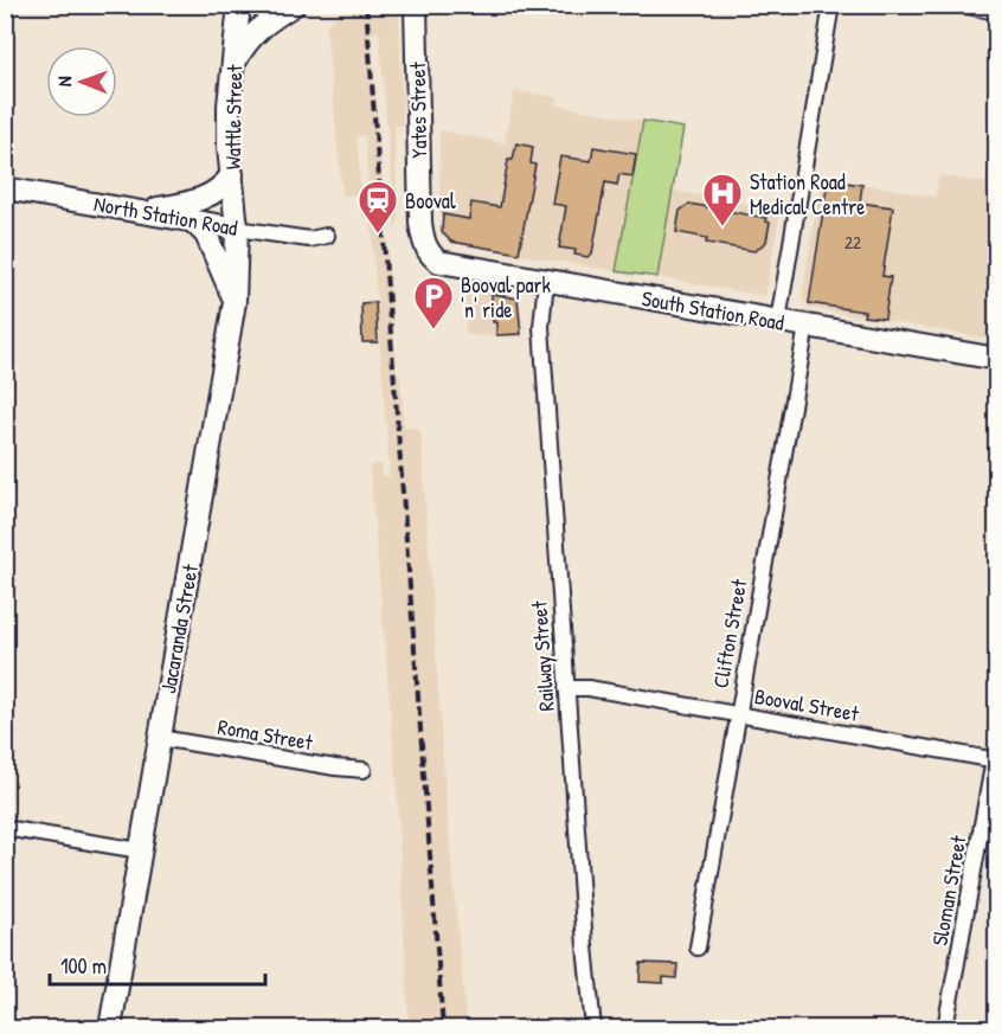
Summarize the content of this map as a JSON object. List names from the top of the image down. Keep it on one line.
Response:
{"streets":{"street":["Yates Street","Wattle Street","North Station Road","South Station Road","Jacaranda Street","Clifton Street","Railway Street","Booval Street","Roma Street","Sloman Street"]},"crossings":[["Yates Street","South Station Road"],["Wattle Street","North Station Road"],["Wattle Street","Jacaranda Street"],["North Station Road","Jacaranda Street"],["South Station Road","Clifton Street"],["South Station Road","Railway Street"],["Jacaranda Street","Roma Street"],["Clifton Street","Booval Street"],["Railway Street","Booval Street"],["Booval Street","Sloman Street"]],"places":{"hospital":["Station Road Medical Centre"],"station":["Booval"],"parking":["Booval park 'n' ride"]},"house_numbers":["22"],"scale_bar":"100 m","north":"left"}
